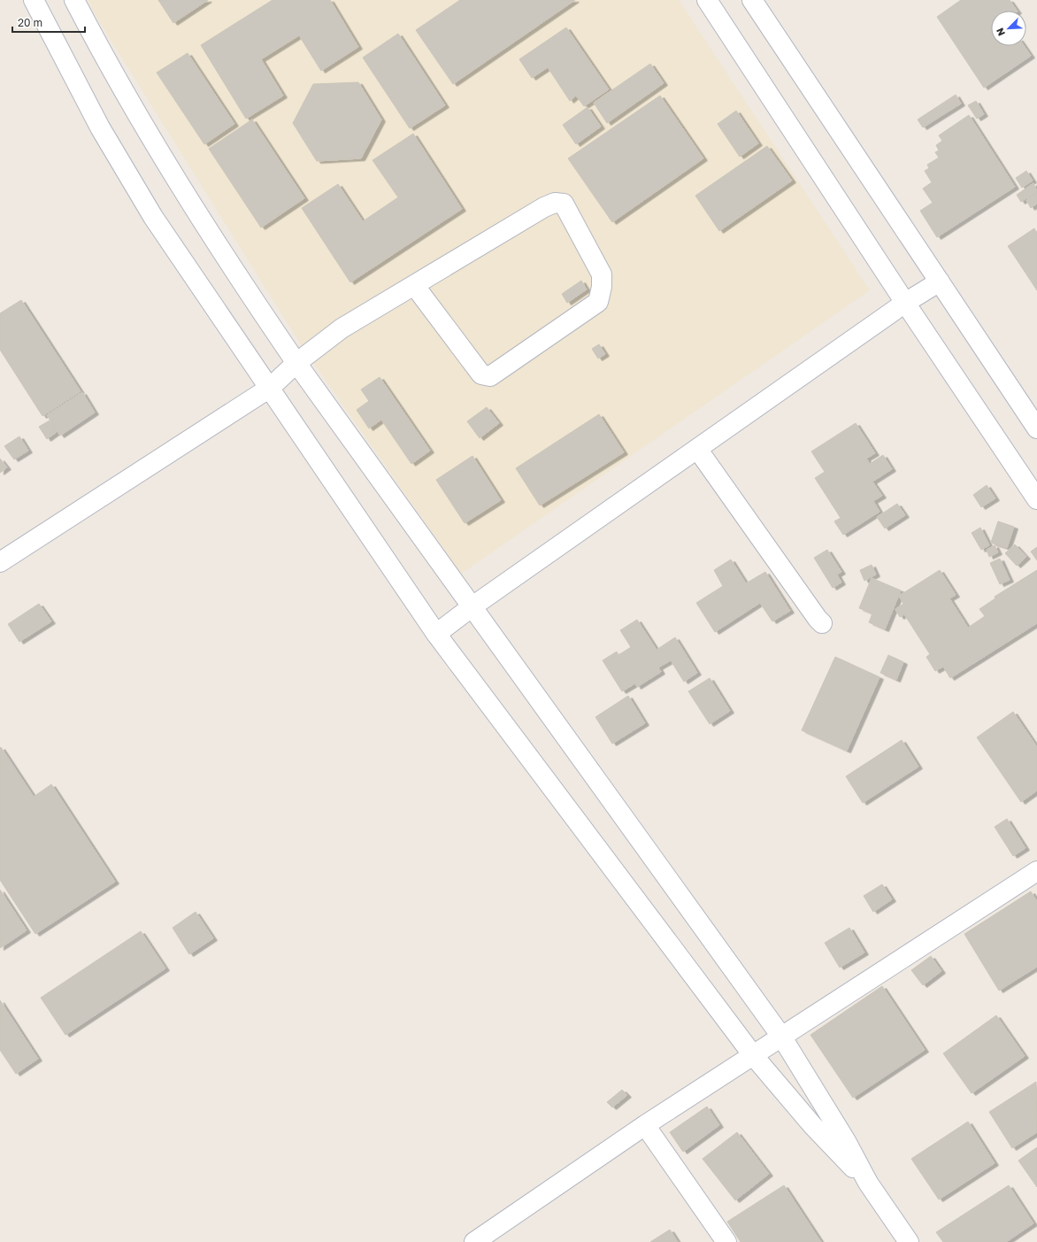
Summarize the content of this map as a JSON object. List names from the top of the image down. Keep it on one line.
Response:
{"scale_bar":"20 m","north":"bottom left"}
